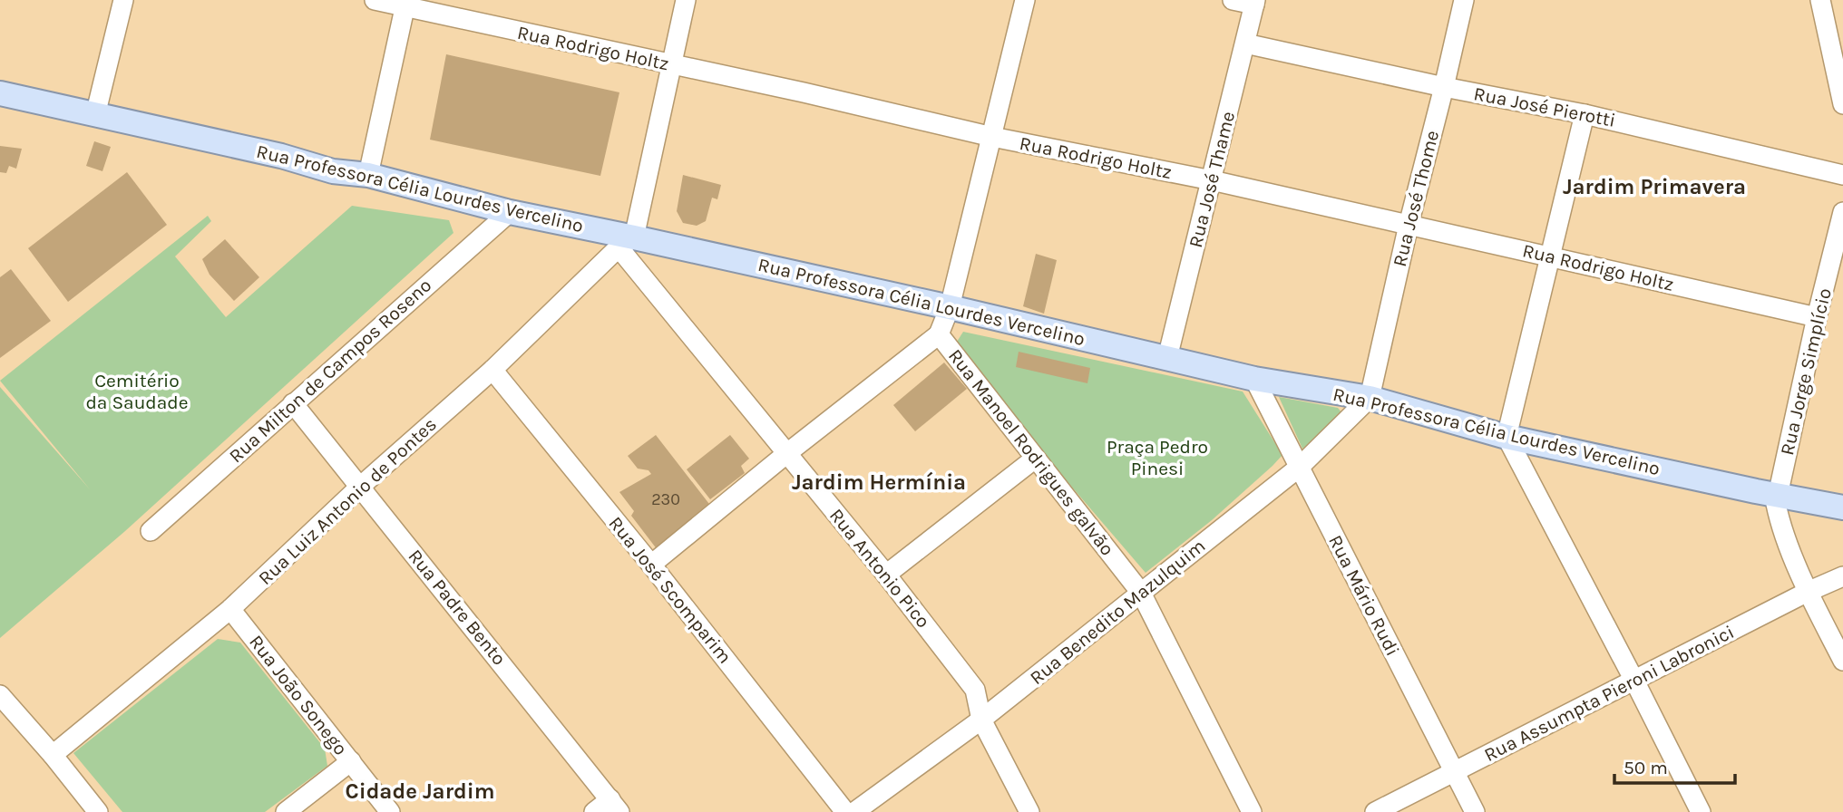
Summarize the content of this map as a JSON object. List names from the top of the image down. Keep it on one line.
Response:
{"streets":{"main road":["Rua Professora Célia Lourdes Vercelino"],"street":["Rua Rodrigo Holtz","Rua José Pierotti","Rua José Thame","Rua José Thome","Rua Milton de Campos Roseno","Rua Jorge Simplício","Rua Manoel Rodrigues galvão","Rua Luiz Antonio de Pontes","Rua Antonio Pico","Rua José Scomparim","Rua Mário Rudi","Rua Padre Bento","Rua Benedito Mazulquim","Rua Assumpta Pieroni Labronici","Rua João Sonego"]},"crossings":[["Rua Rodrigo Holtz","Rua José Thame"],["Rua Rodrigo Holtz","Rua José Thome"],["Rua Rodrigo Holtz","Rua Jorge Simplício"],["Rua Rodrigo Holtz","Rua Manoel Rodrigues galvão"],["Rua José Pierotti","Rua José Thame"],["Rua José Pierotti","Rua José Thome"],["Rua José Thame","Rua Professora Célia Lourdes Vercelino"],["Rua Professora Célia Lourdes Vercelino","Rua José Thome"],["Rua Professora Célia Lourdes Vercelino","Rua Milton de Campos Roseno"],["Rua Professora Célia Lourdes Vercelino","Rua Jorge Simplício"],["Rua Professora Célia Lourdes Vercelino","Rua Manoel Rodrigues galvão"],["Rua Professora Célia Lourdes Vercelino","Rua Luiz Antonio de Pontes"],["Rua Professora Célia Lourdes Vercelino","Rua Antonio Pico"],["Rua Professora Célia Lourdes Vercelino","Rua Mário Rudi"],["Rua Professora Célia Lourdes Vercelino","Rua Benedito Mazulquim"],["Rua José Thome","Rua Benedito Mazulquim"],["Rua Milton de Campos Roseno","Rua Padre Bento"],["Rua Jorge Simplício","Rua Assumpta Pieroni Labronici"],["Rua Manoel Rodrigues galvão","Rua Benedito Mazulquim"],["Rua Luiz Antonio de Pontes","Rua Antonio Pico"],["Rua Luiz Antonio de Pontes","Rua José Scomparim"],["Rua Luiz Antonio de Pontes","Rua Padre Bento"],["Rua Luiz Antonio de Pontes","Rua João Sonego"],["Rua Antonio Pico","Rua Benedito Mazulquim"],["Rua Mário Rudi","Rua Benedito Mazulquim"],["Rua Mário Rudi","Rua Assumpta Pieroni Labronici"]],"districts":["Jardim Primavera","Jardim Hermínia","Cidade Jardim"],"parks":["Cemitério da Saudade","Praça Pedro Pinesi"],"house_numbers":["230"],"scale_bar":"50 m"}
